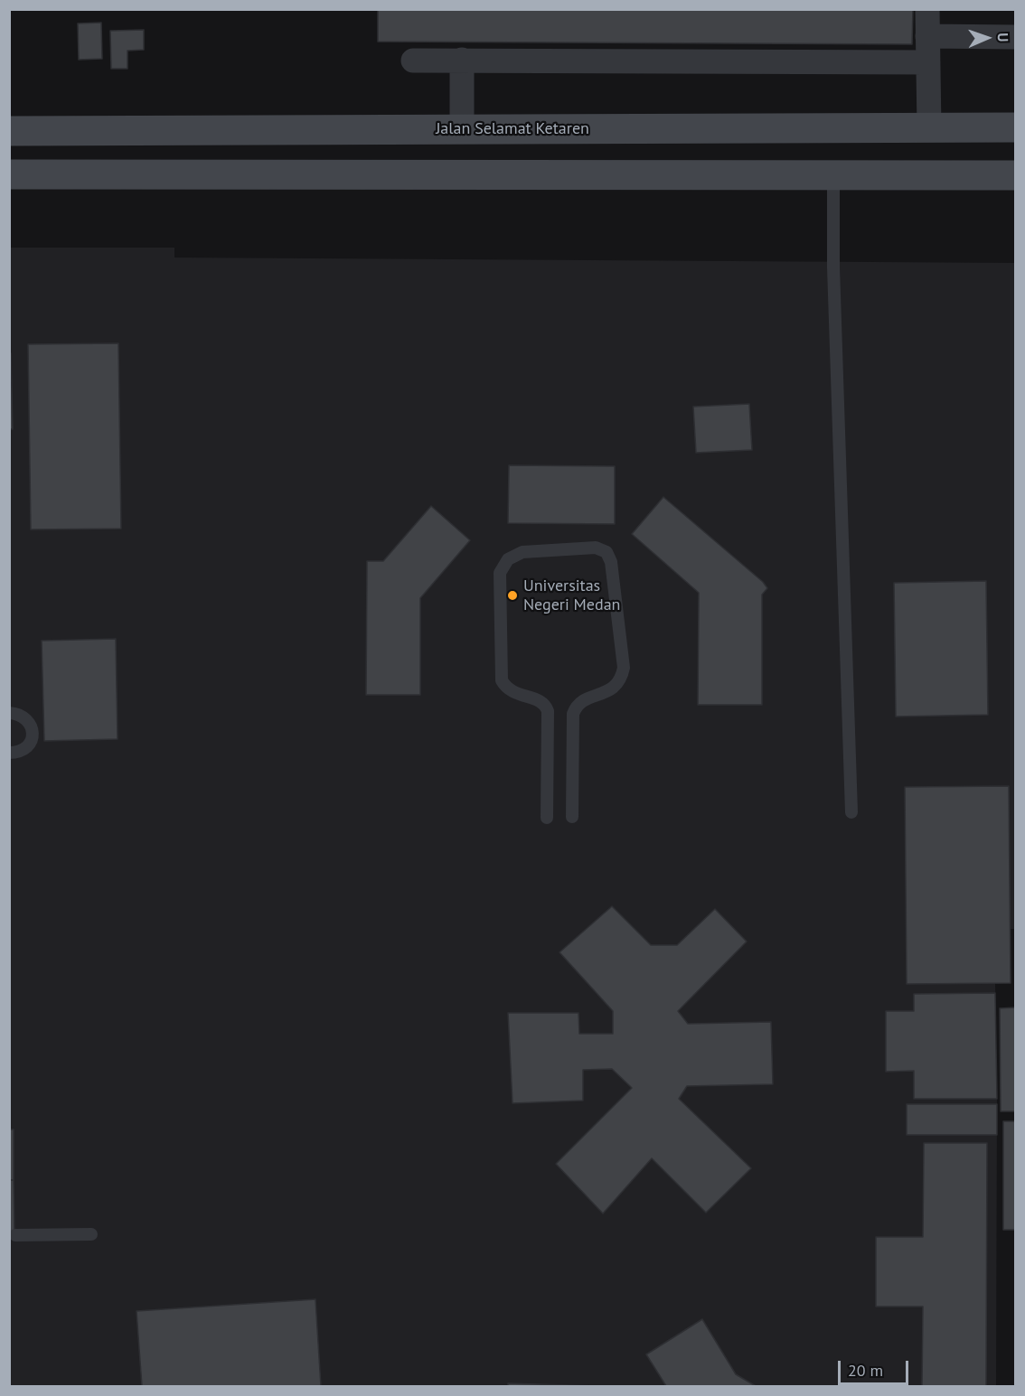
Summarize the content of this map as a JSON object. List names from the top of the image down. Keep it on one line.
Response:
{"streets":{"street":["Jalan Selamat Ketaren"]},"places":["Universitas Negeri Medan"],"scale_bar":"20 m","north":"right"}
